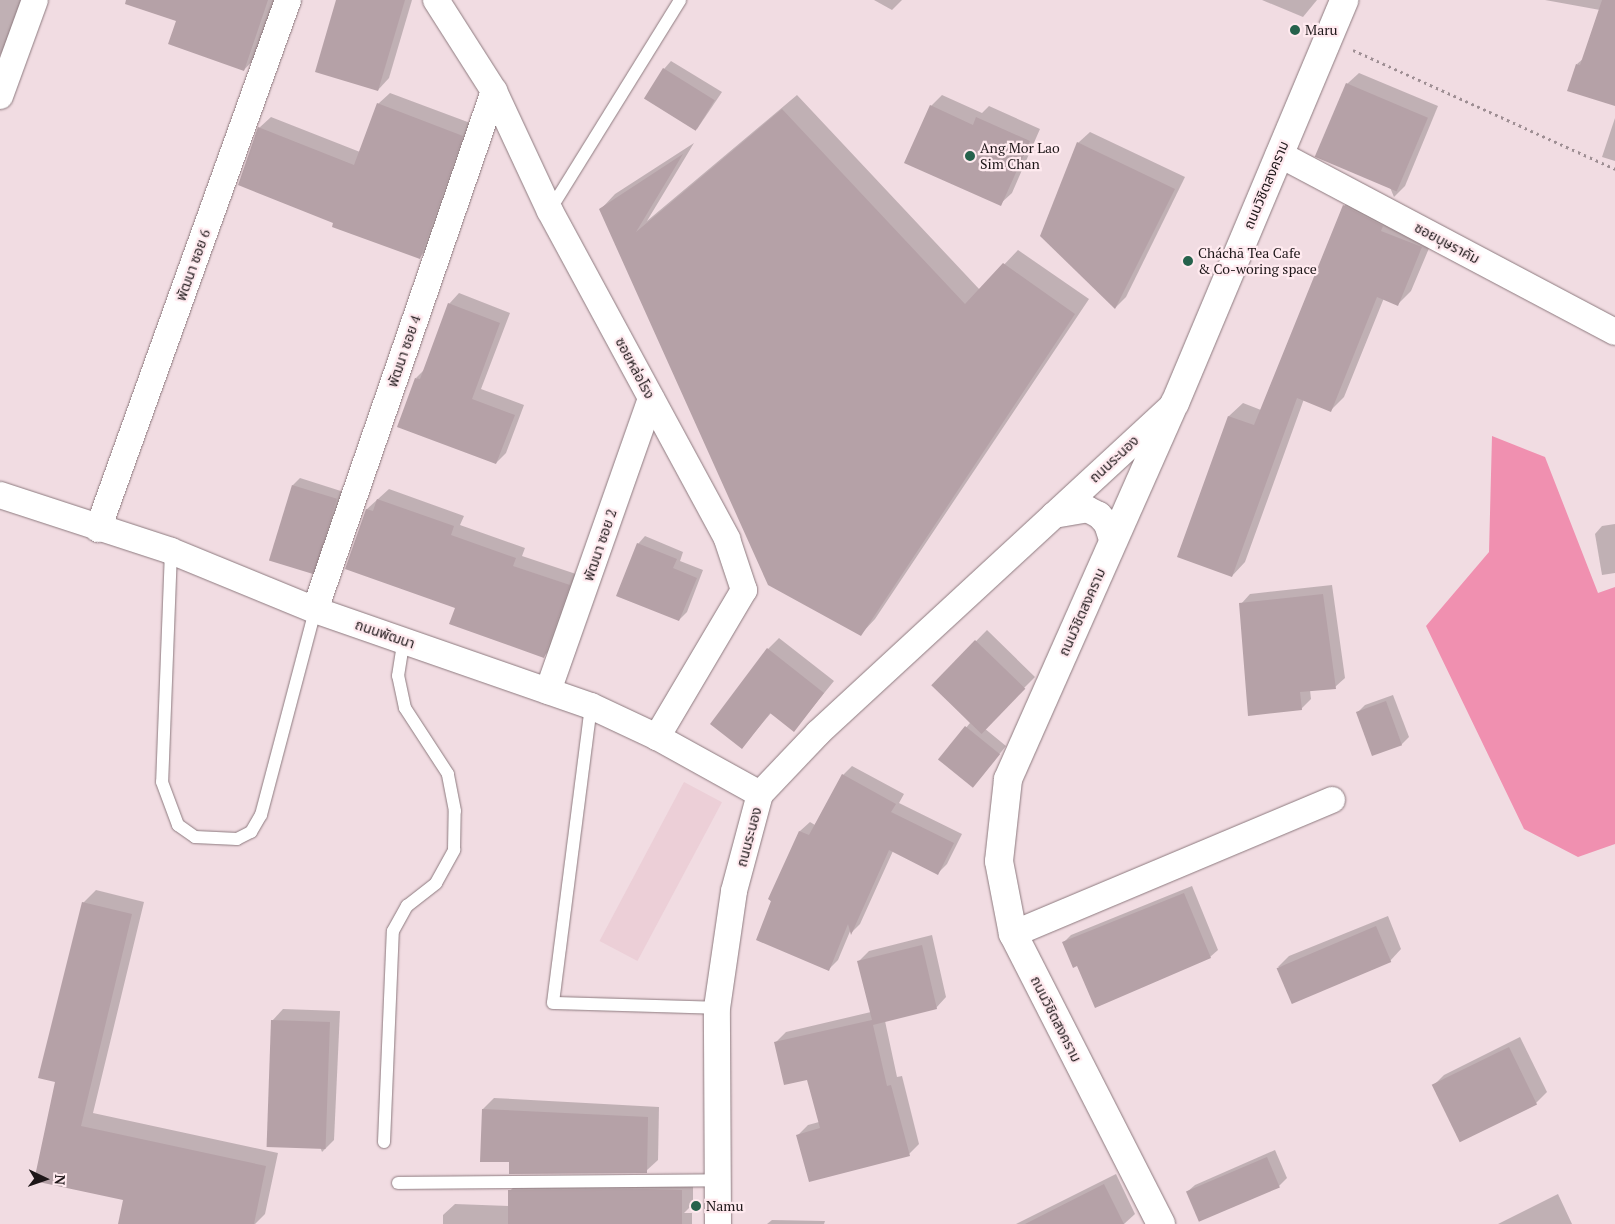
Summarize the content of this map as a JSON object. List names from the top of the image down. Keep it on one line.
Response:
{"streets":{"street":["ถนนวิชิตสงคราม","ซอยบุษราคัม","พัฒนา ซอย 6","พัฒนา ซอย 4","ซอยหล่อโรง","ถนนระนอง","พัฒนา ซอย 2","ถนนพัฒนา"]},"crossings":[["ถนนวิชิตสงคราม","ซอยบุษราคัม"],["ถนนวิชิตสงคราม","ถนนระนอง"],["พัฒนา ซอย 6","ถนนพัฒนา"],["พัฒนา ซอย 4","ซอยหล่อโรง"],["พัฒนา ซอย 4","ถนนพัฒนา"],["ซอยหล่อโรง","พัฒนา ซอย 2"],["ซอยหล่อโรง","ถนนพัฒนา"],["ถนนระนอง","ถนนพัฒนา"],["พัฒนา ซอย 2","ถนนพัฒนา"]],"places":["Maru","Ang Mor Lao Sim Chan","Cháchā Tea Cafe & Co-woring space","Namu"],"north":"right"}
